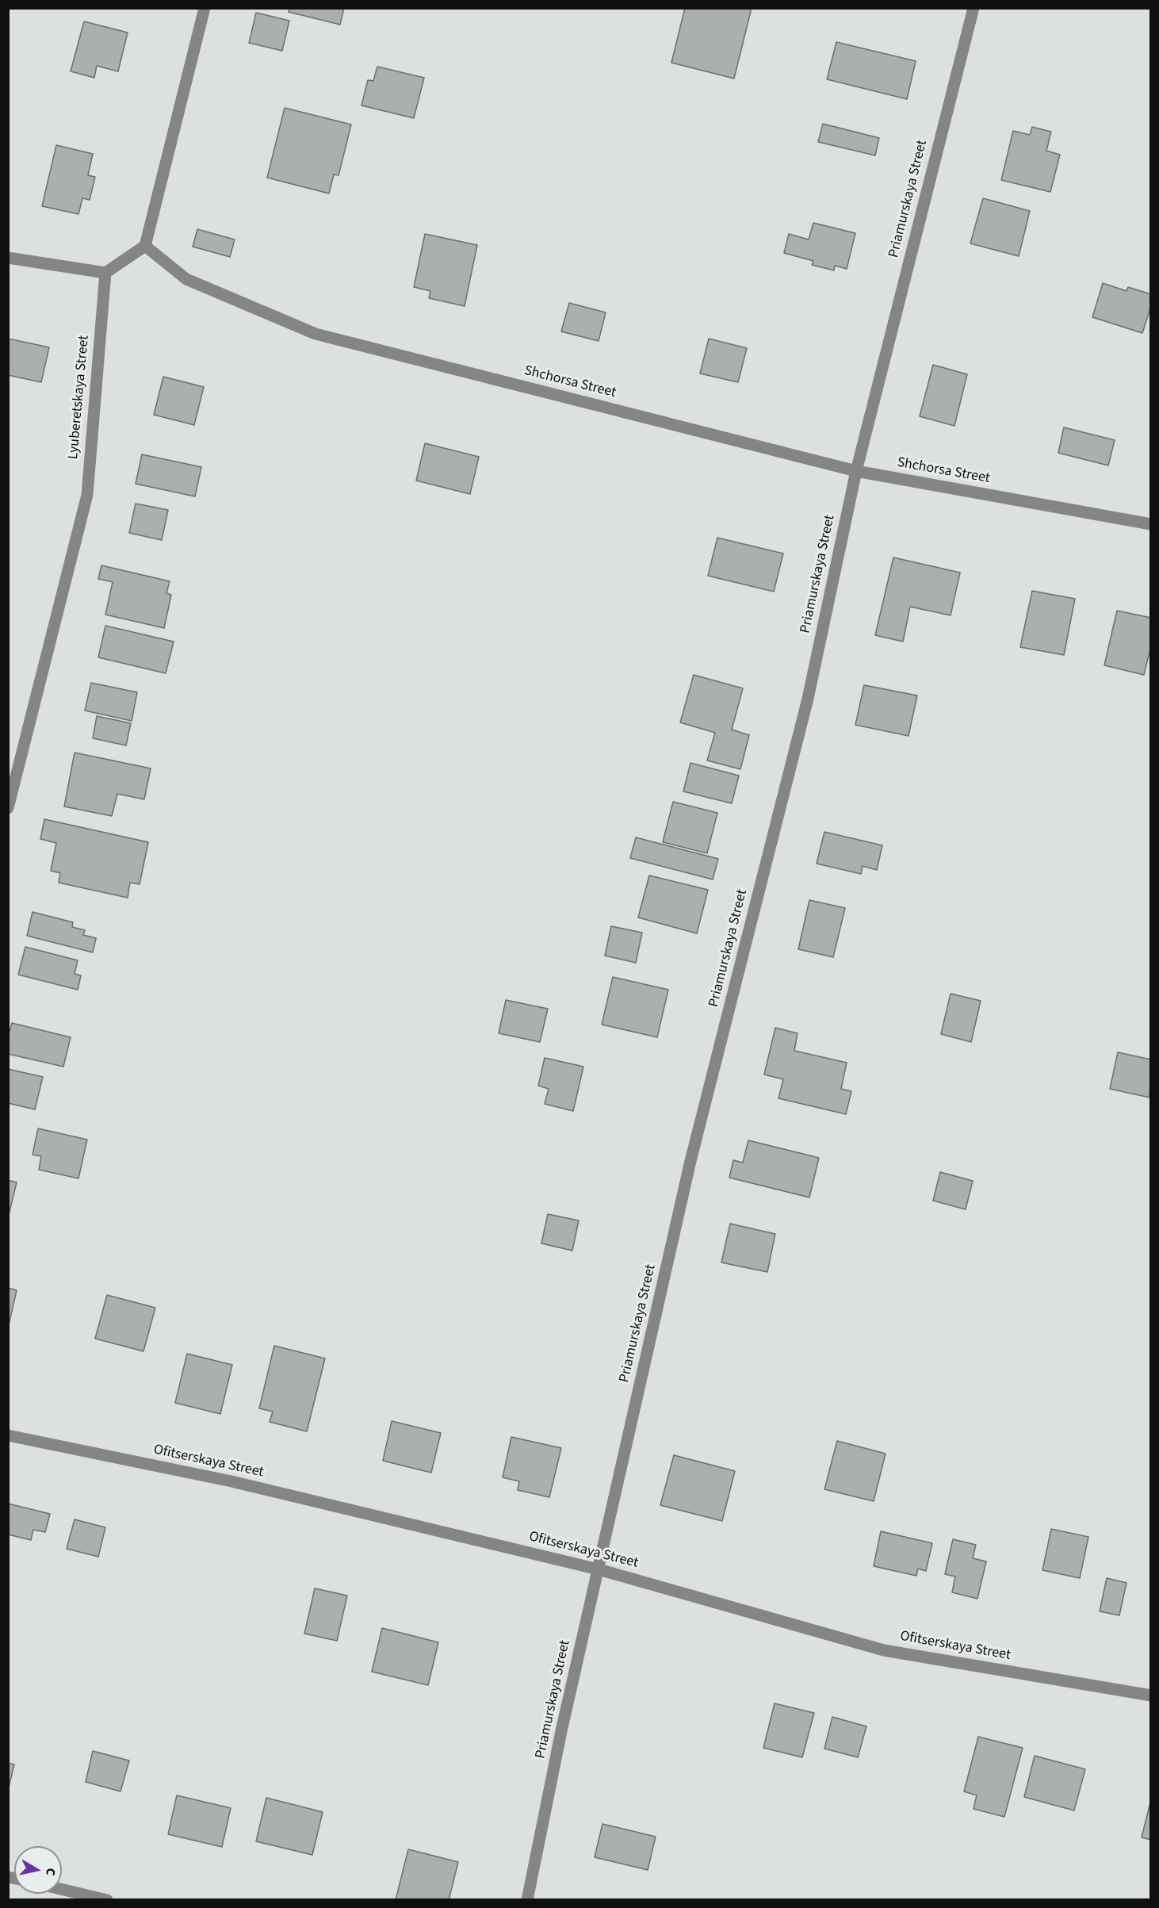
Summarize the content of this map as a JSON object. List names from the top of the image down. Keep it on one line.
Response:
{"streets":{"street":["Priamurskaya Street","Shchorsa Street","Lyuberetskaya Street","Ofitserskaya Street"]},"crossings":[["Priamurskaya Street","Shchorsa Street"],["Priamurskaya Street","Ofitserskaya Street"]],"north":"right"}
